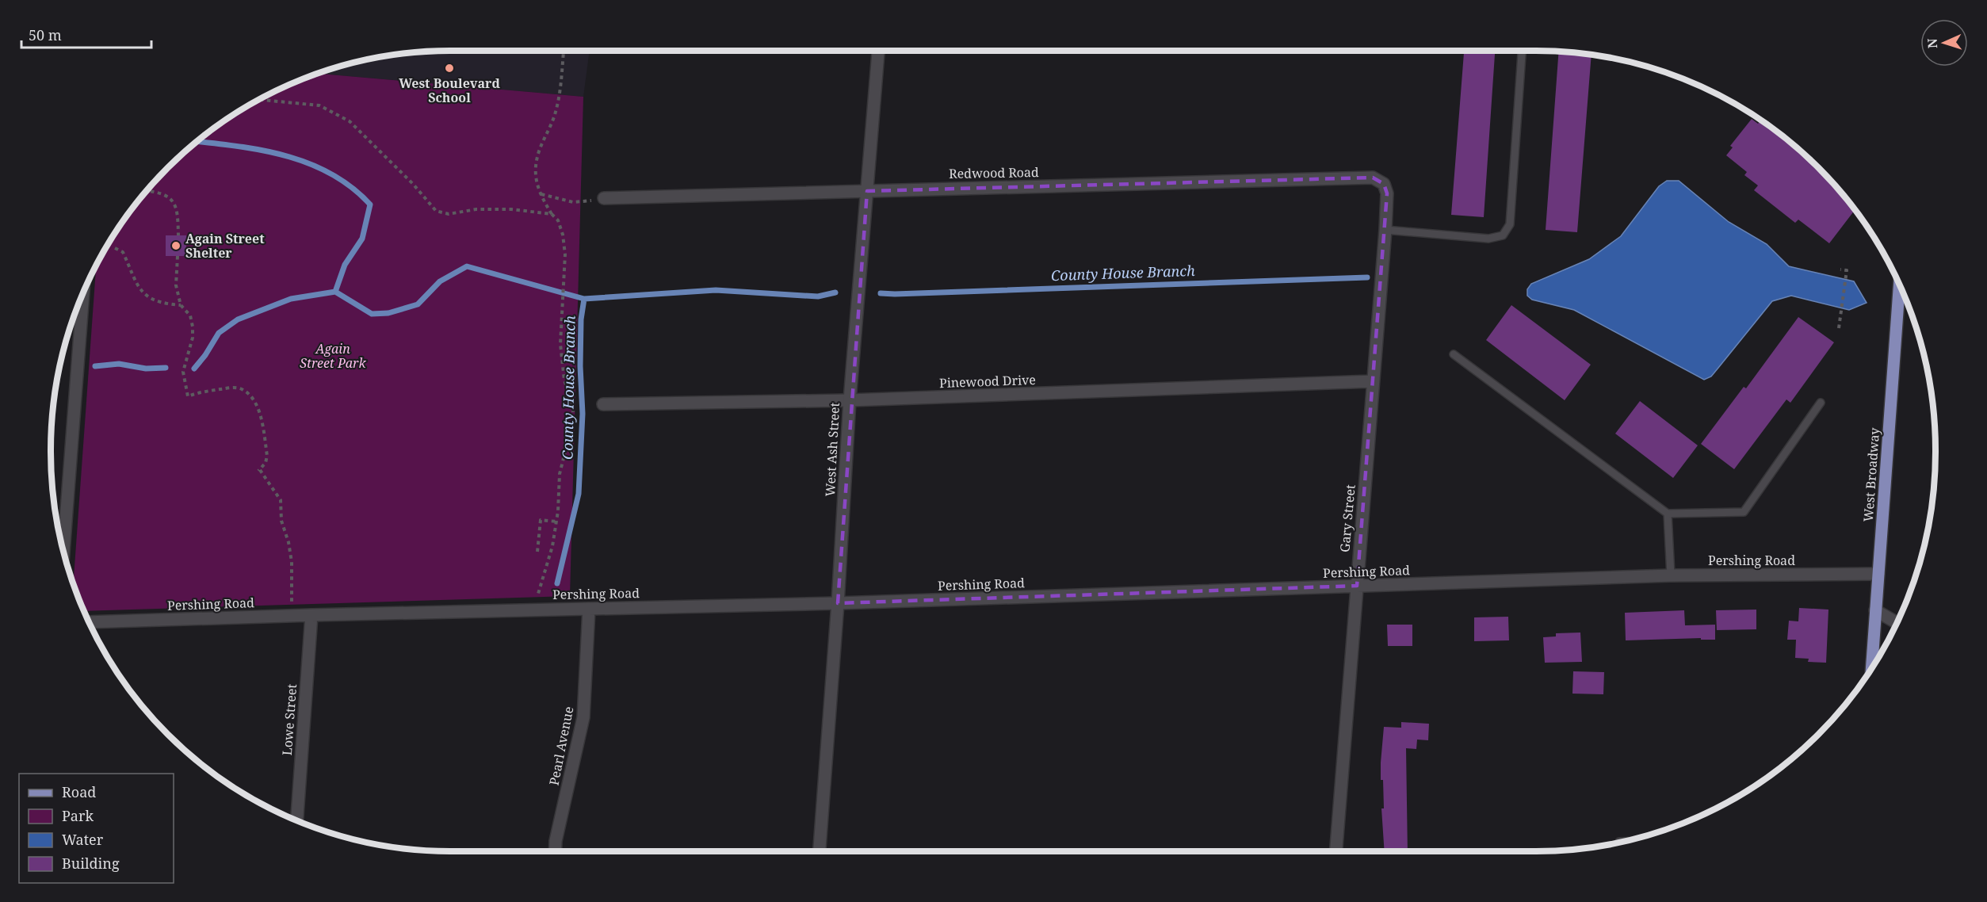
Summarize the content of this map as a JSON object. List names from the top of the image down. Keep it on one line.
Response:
{"streets":{"main road":["West Broadway"],"street":["Redwood Road","Pinewood Drive","West Ash Street","Gary Street","Pershing Road","Lowe Street","Pearl Avenue"]},"crossings":[["Redwood Road","West Ash Street"],["Redwood Road","Gary Street"],["Pinewood Drive","West Ash Street"],["Pinewood Drive","Gary Street"],["West Ash Street","Pershing Road"],["West Broadway","Pershing Road"],["Gary Street","Pershing Road"],["Pershing Road","Lowe Street"],["Pershing Road","Pearl Avenue"]],"water":["County House Branch"],"parks":["Again Street Park"],"places":["West Boulevard School","Again Street Shelter"],"legend":["Road","Park","Water","Building"],"scale_bar":"50 m","north":"left"}
